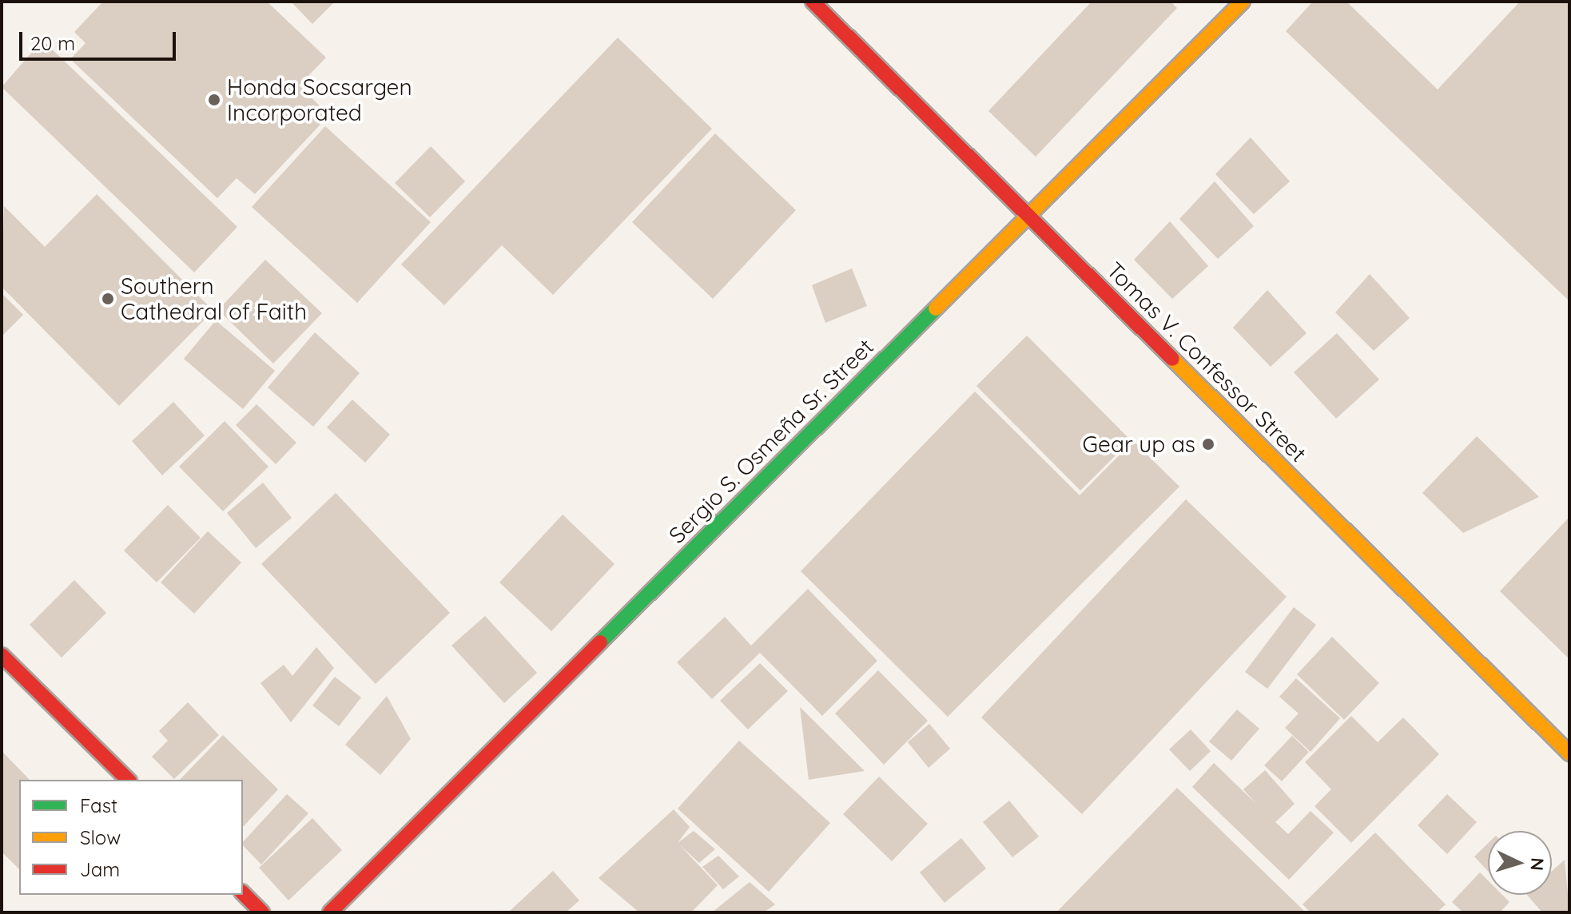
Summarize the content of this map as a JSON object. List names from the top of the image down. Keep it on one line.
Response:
{"streets":{"street":["Tomas V. Confessor Street","Sergio S. Osmeña Sr. Street"]},"crossings":[["Tomas V. Confessor Street","Sergio S. Osmeña Sr. Street"]],"places":["Honda Socsargen Incorporated","Southern Cathedral of Faith","Gear up as"],"legend":["Fast","Slow","Jam"],"scale_bar":"20 m","north":"right"}
